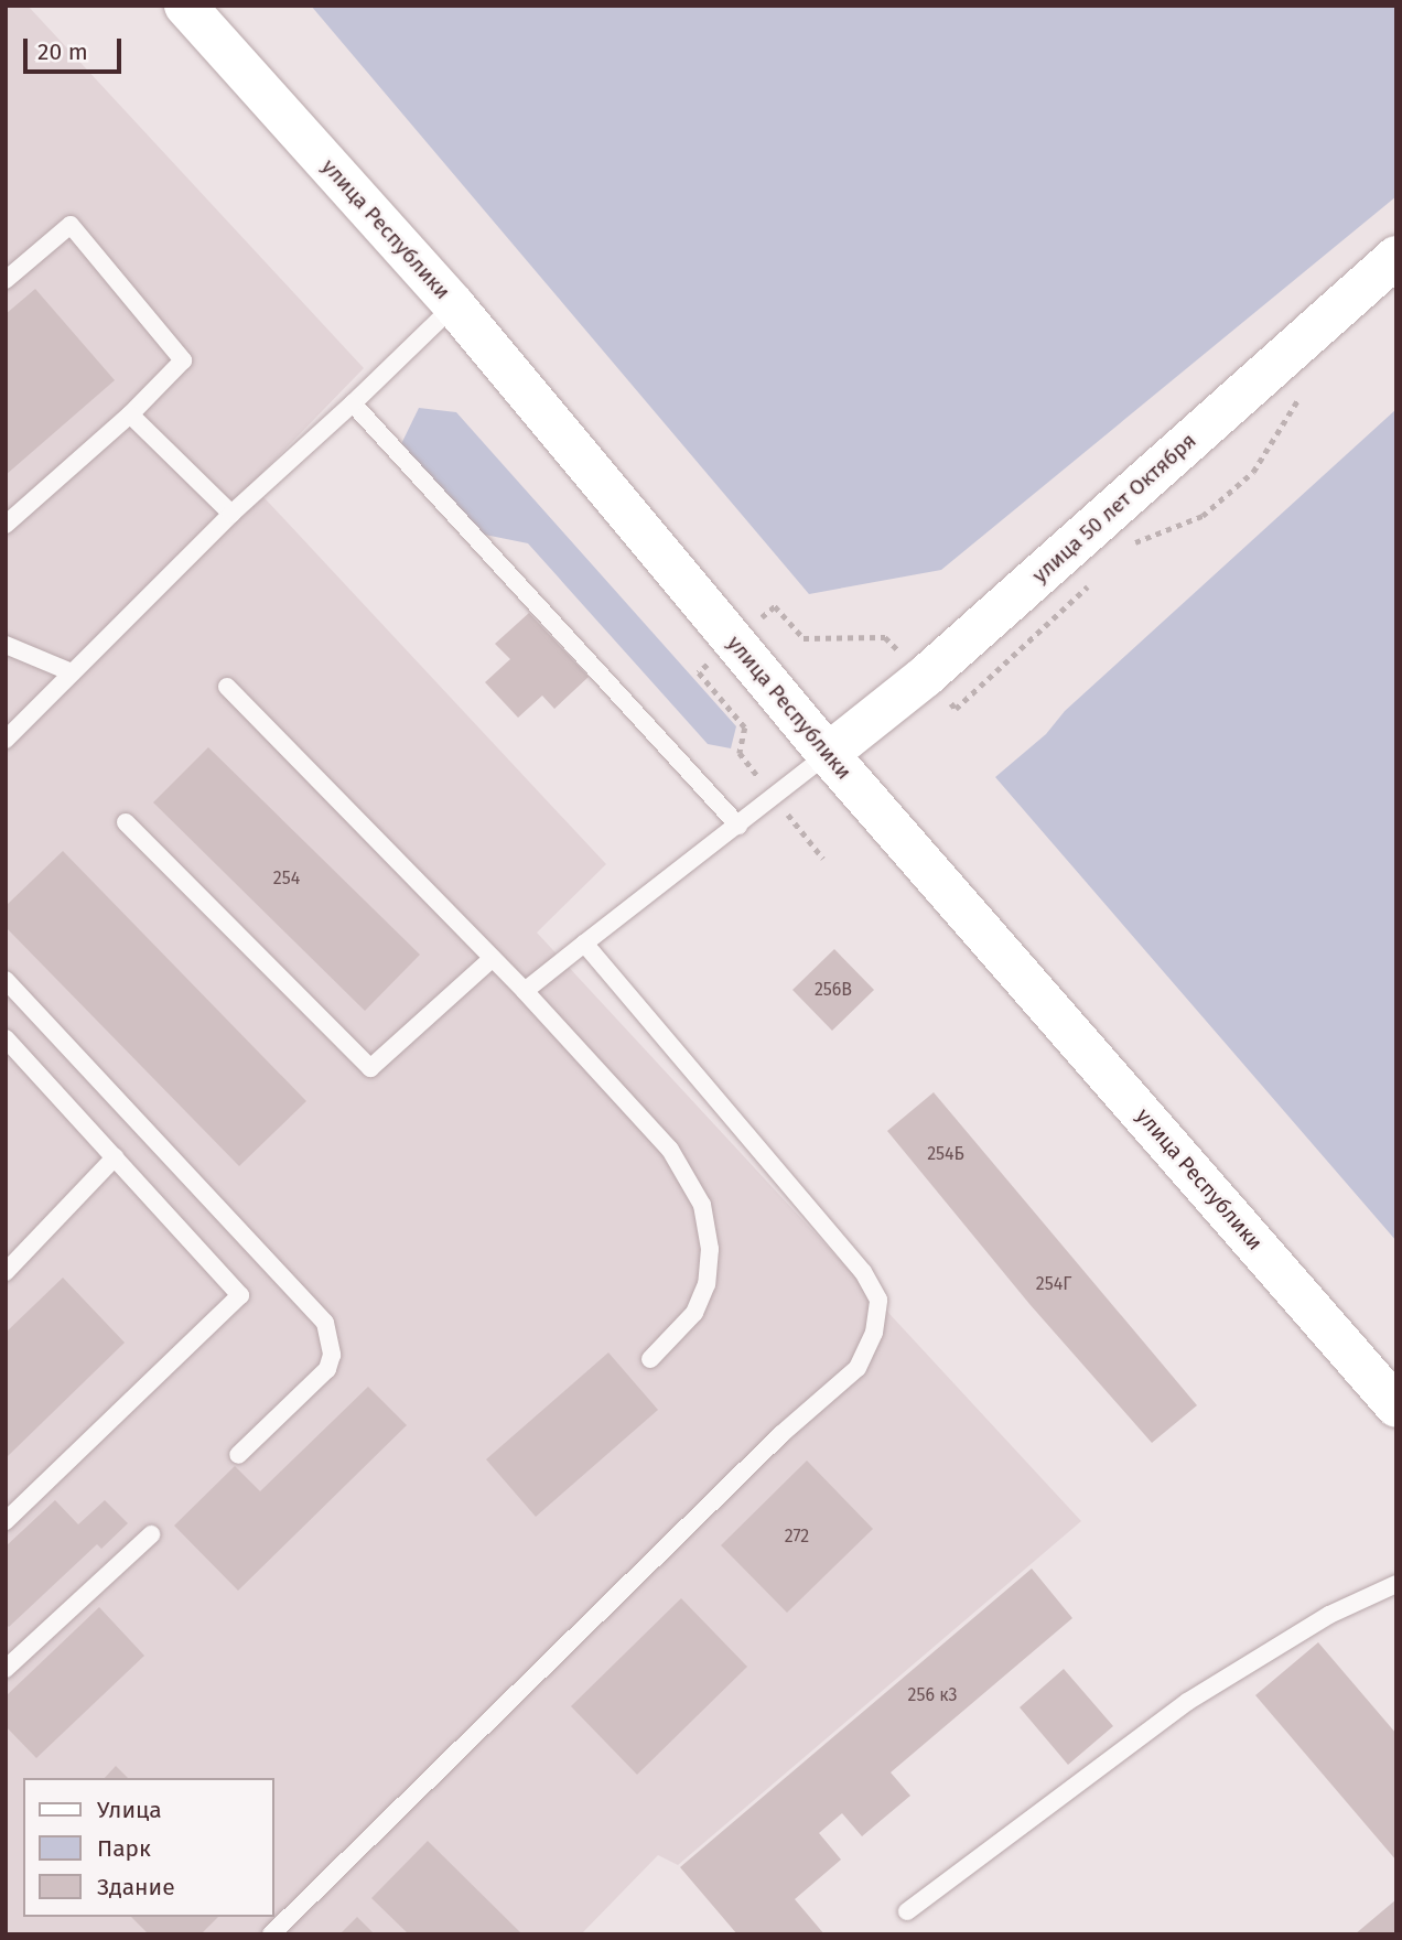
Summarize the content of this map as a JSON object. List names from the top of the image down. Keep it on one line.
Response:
{"streets":{"main road":["улица Республики","улица 50 лет Октября"]},"crossings":[["улица Республики","улица 50 лет Октября"]],"house_numbers":["254","256В","254Б","254Г","272","256 к3"],"legend":["Улица","Парк","Здание"],"scale_bar":"20 m"}
